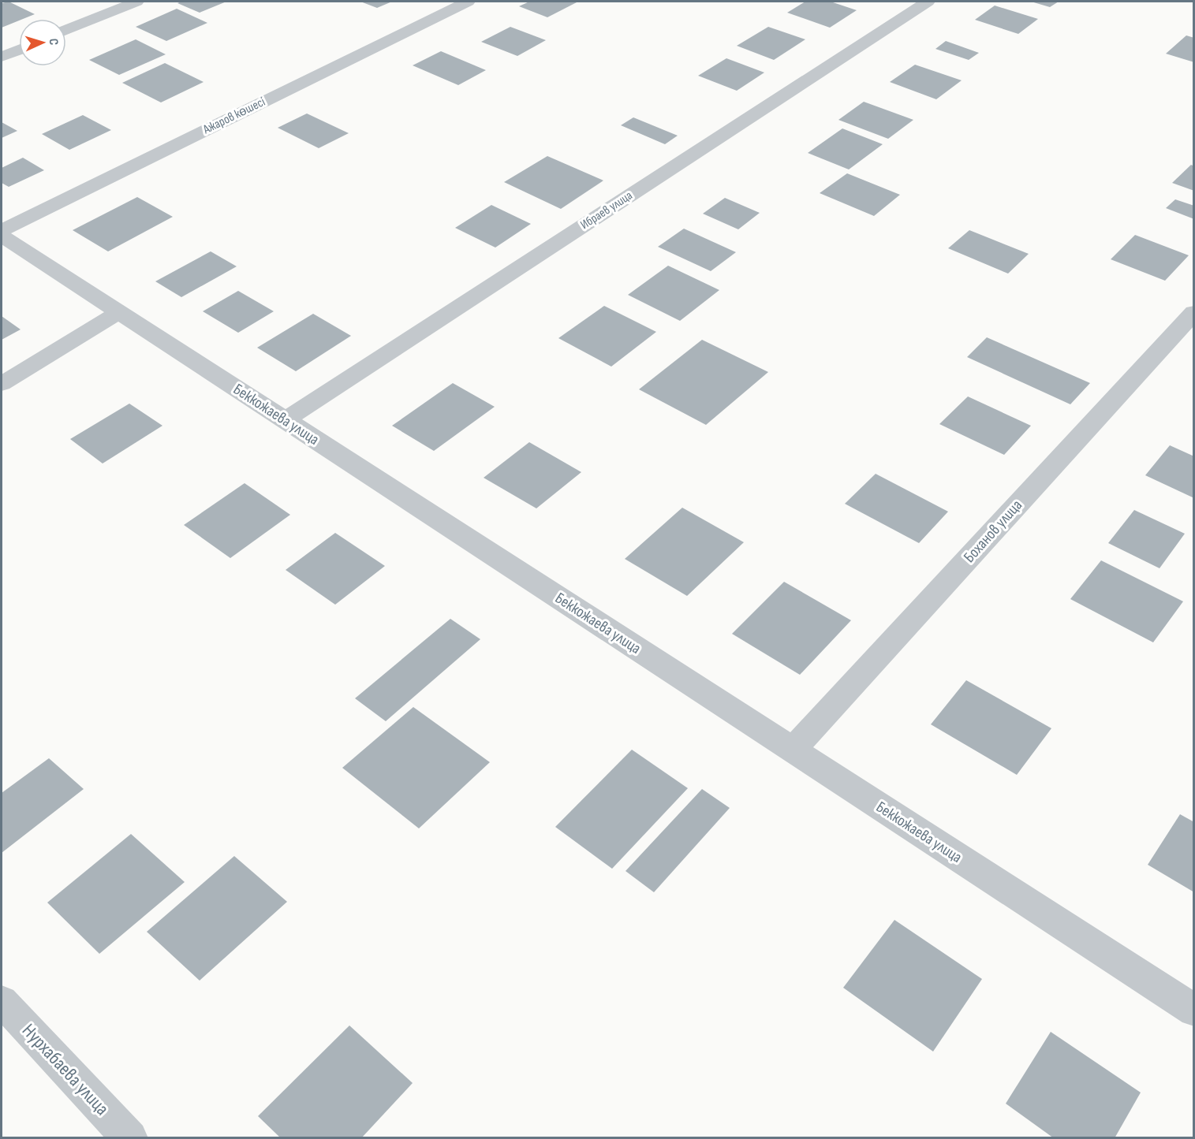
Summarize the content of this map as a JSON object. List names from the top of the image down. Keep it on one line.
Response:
{"streets":{"street":["Ажаров көшесі","Ибраев улица","Беккожаева улица","Боханов улица","Нурхабаева улица"]},"crossings":[["Ибраев улица","Беккожаева улица"],["Беккожаева улица","Боханов улица"]],"north":"right"}
